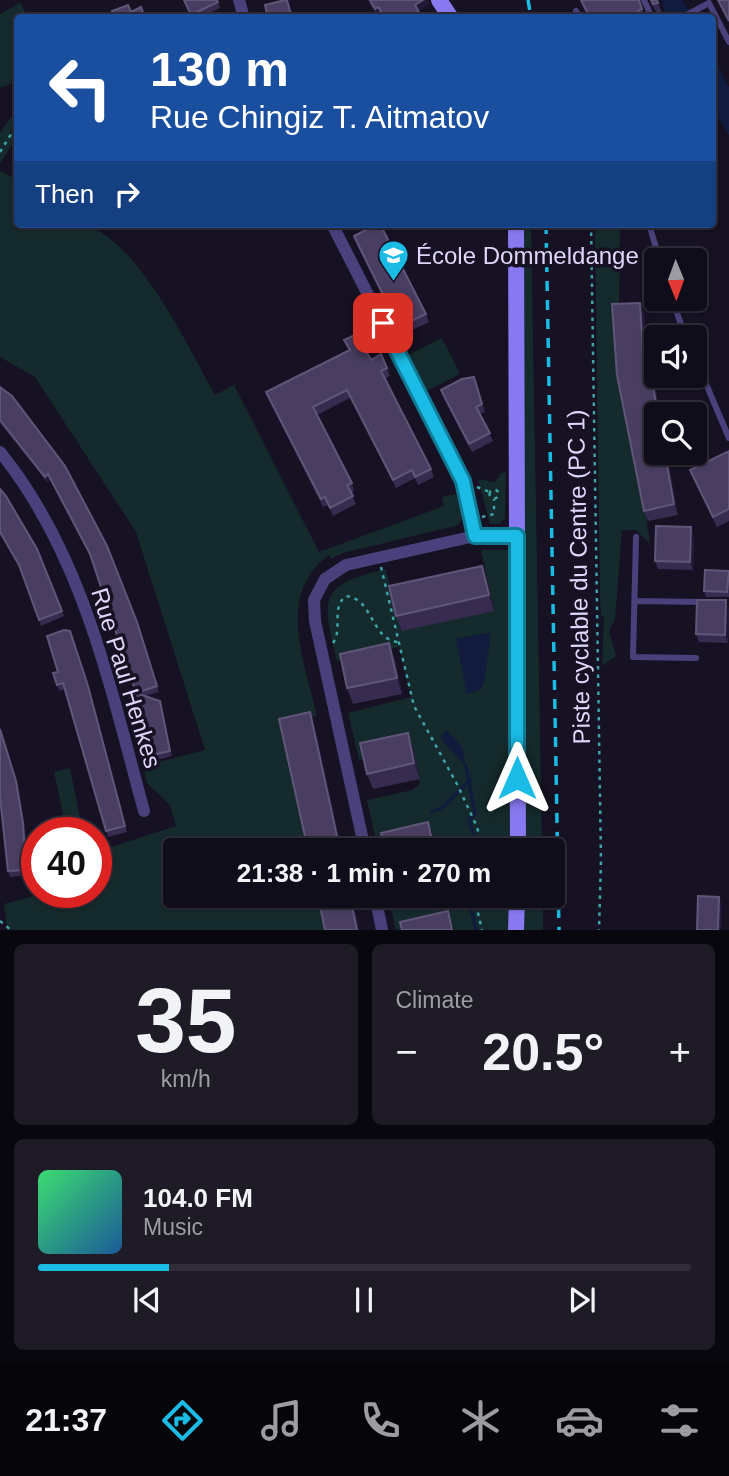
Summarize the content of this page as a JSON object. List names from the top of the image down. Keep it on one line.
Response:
{"streets":{"street":["Rue Paul Henkes"],"path":["Piste cyclable du Centre (PC 1)"]},"places":{"school or university":["École Dommeldange"]},"north":"bottom","page":{"turn":["130 m","Rue Chingiz T. Aitmatov"],"then":"Then","limit":"40","trip":"21:38 · 1 min · 270 m","tile":[["35","km/h"],"Climate"],"heat":["−","20.5°","+"],"song":["104.0 FM","Music"],"tabs":"21:37"}}
